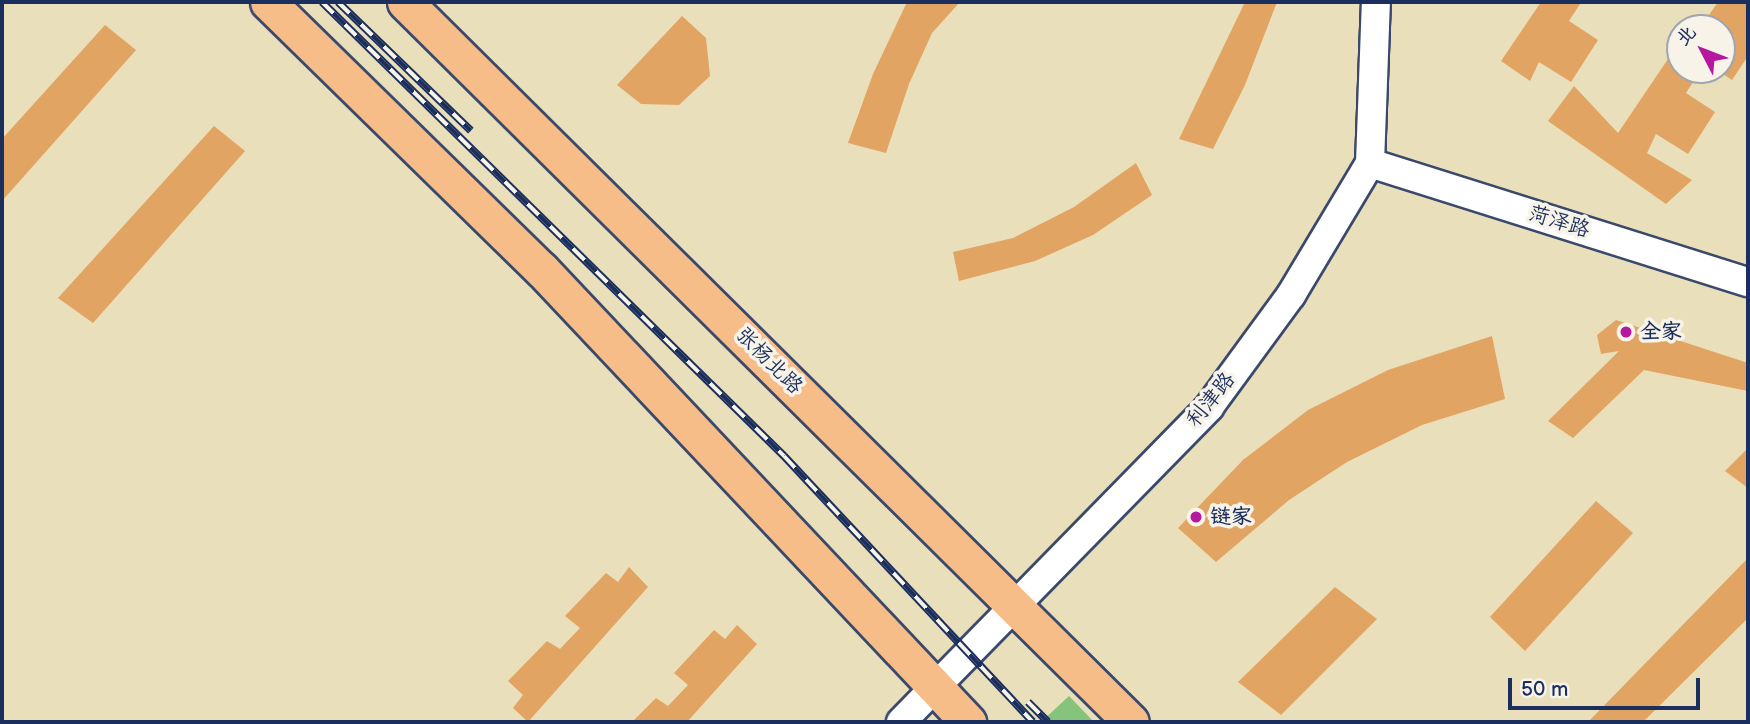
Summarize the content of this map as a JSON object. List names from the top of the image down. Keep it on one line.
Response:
{"streets":{"main road":["张杨北路"],"street":["菏泽路","利津路"]},"crossings":[["菏泽路","利津路"],["张杨北路","利津路"]],"places":["全家","链家"],"scale_bar":"50 m","north":"top left"}
